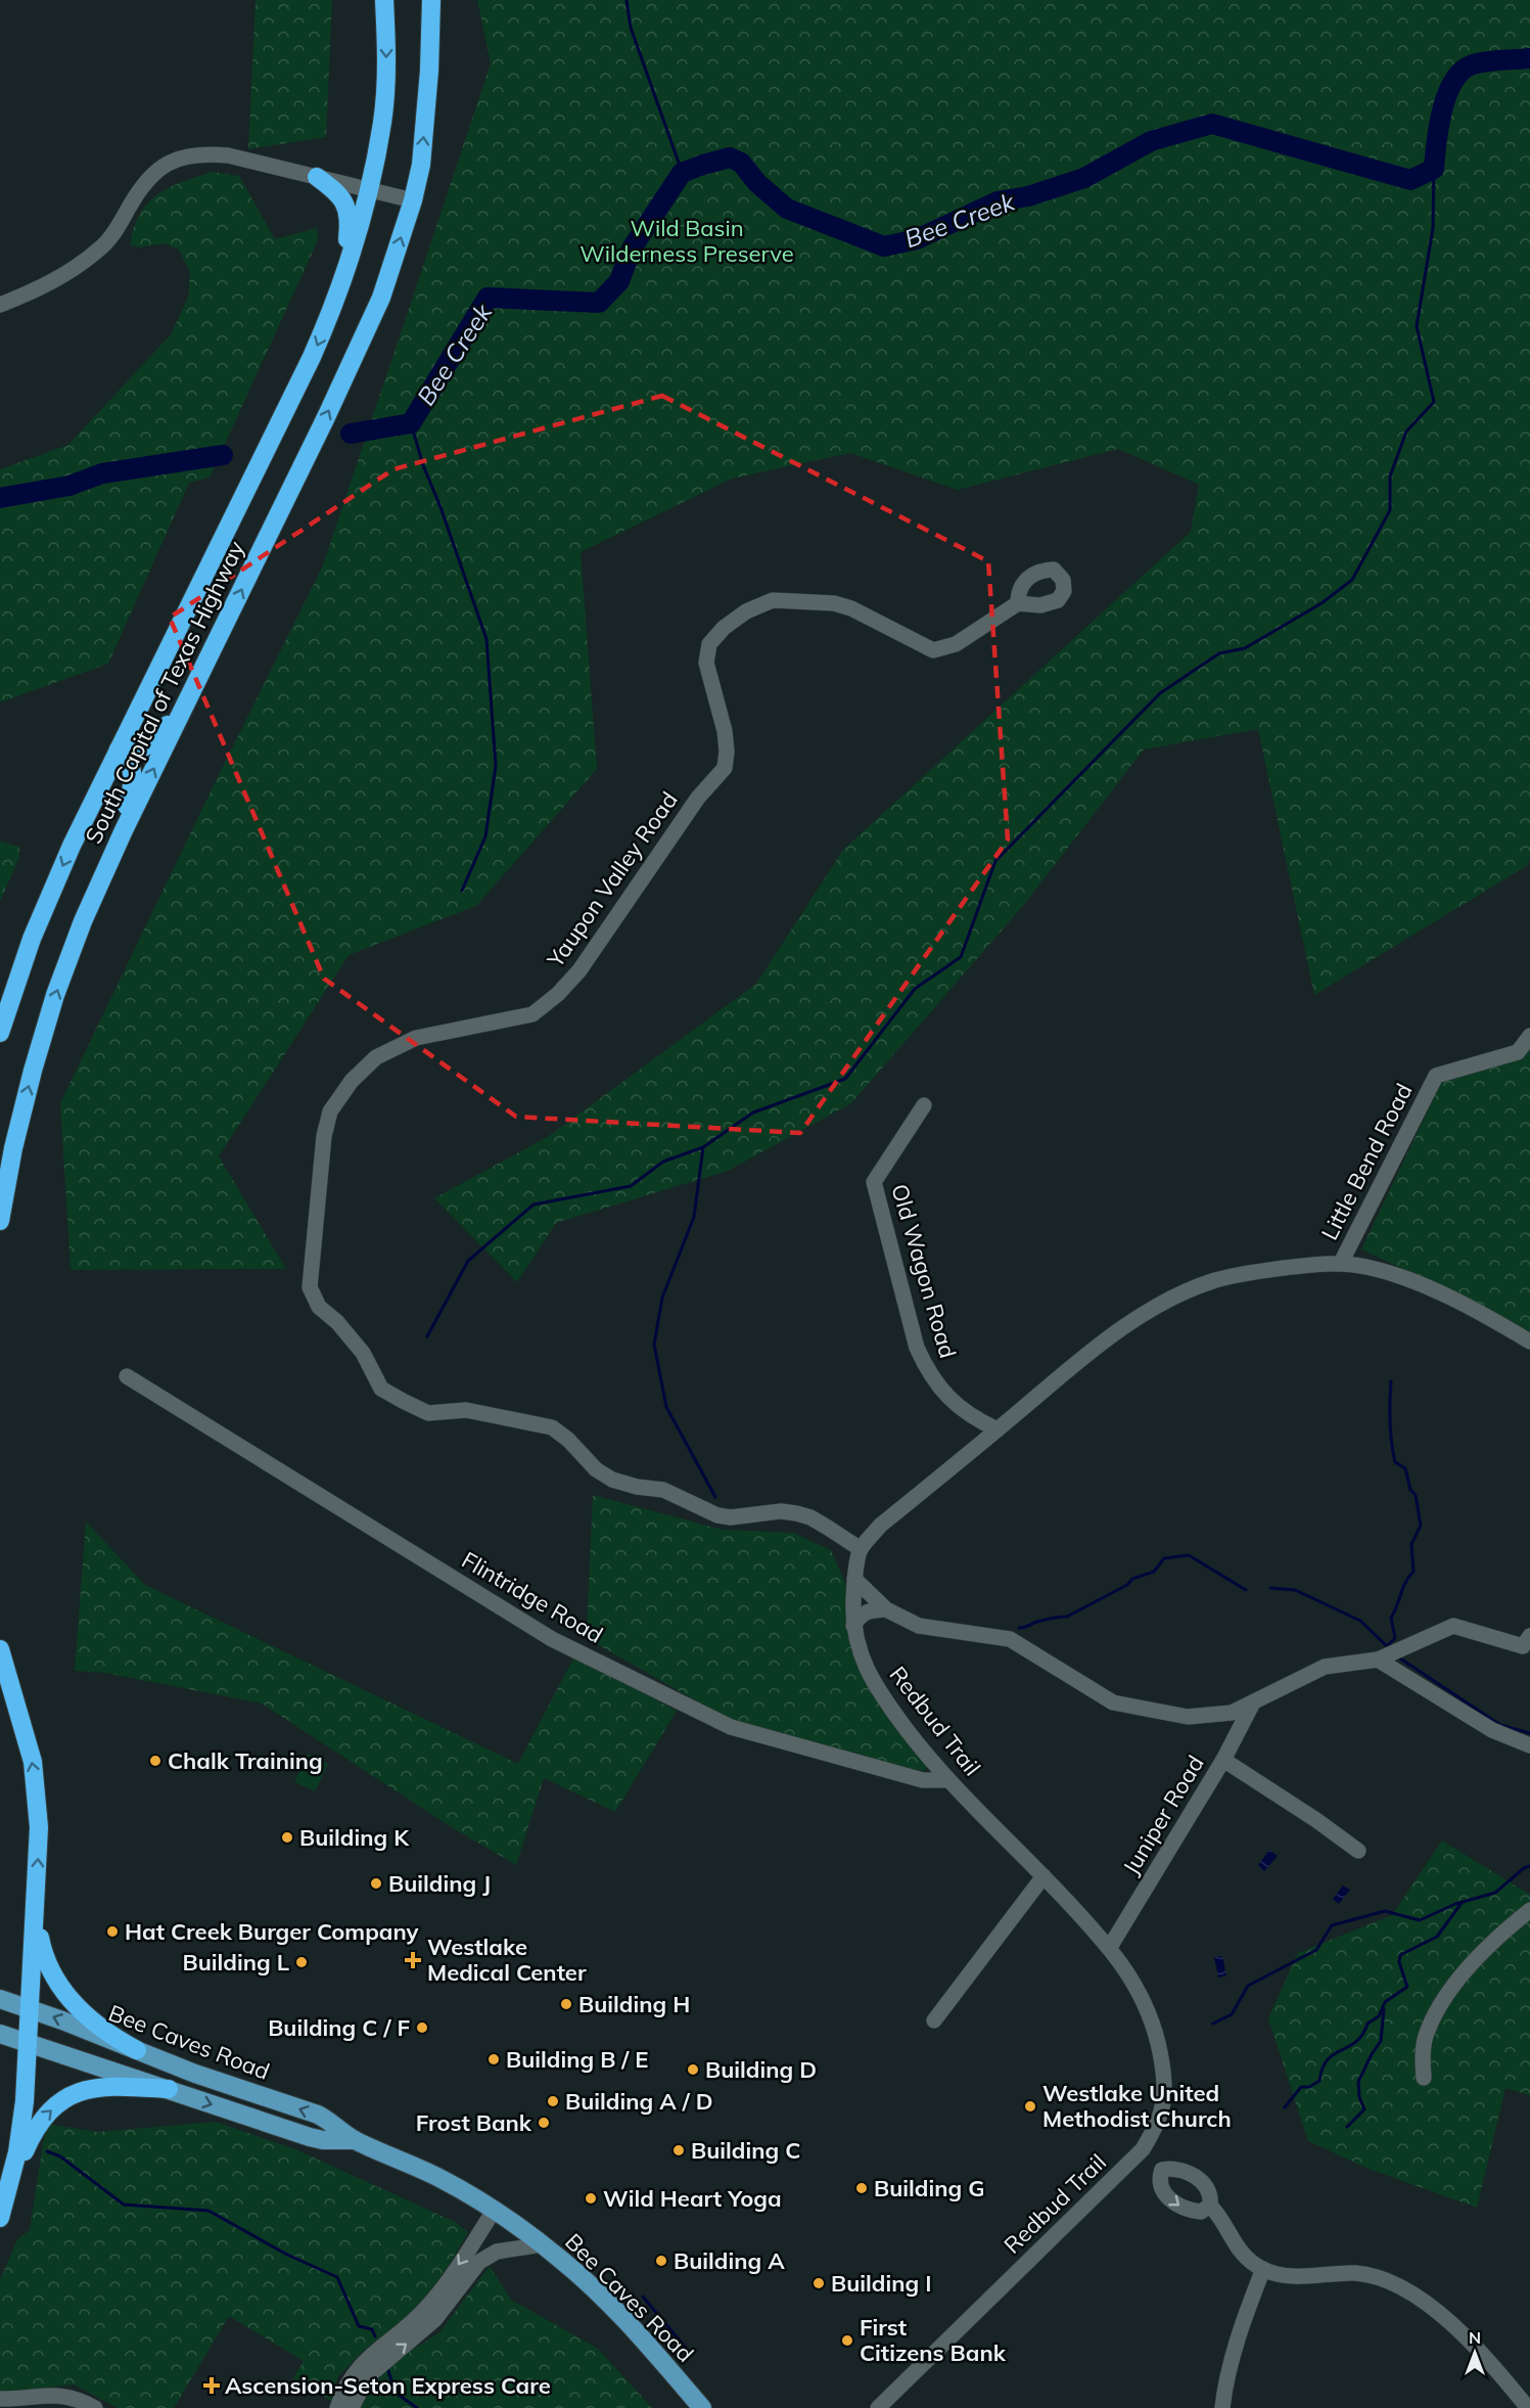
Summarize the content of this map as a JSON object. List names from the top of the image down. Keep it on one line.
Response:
{"streets":{"highway":["South Capital of Texas Highway"],"main road":["Bee Caves Road"],"street":["Yaupon Valley Road","Little Bend Road","Old Wagon Road","Flintridge Road","Redbud Trail","Juniper Road"]},"crossings":[["Yaupon Valley Road","Redbud Trail"],["Little Bend Road","Redbud Trail"],["Old Wagon Road","Redbud Trail"],["Flintridge Road","Redbud Trail"],["Redbud Trail","Juniper Road"]],"water":["Bee Creek"],"parks":["Wild Basin Wilderness Preserve"],"places":{"other":["Chalk Training","Building K","Building J","Hat Creek Burger Company","Building L","Building H","Building C / F","Building B / E","Building D","Building A / D","Westlake United Methodist Church","Frost Bank","Building C","Building G","Wild Heart Yoga","Building A","Building I","First Citizens Bank"],"health":["Westlake Medical Center","Ascension-Seton Express Care"]},"north":"top"}
